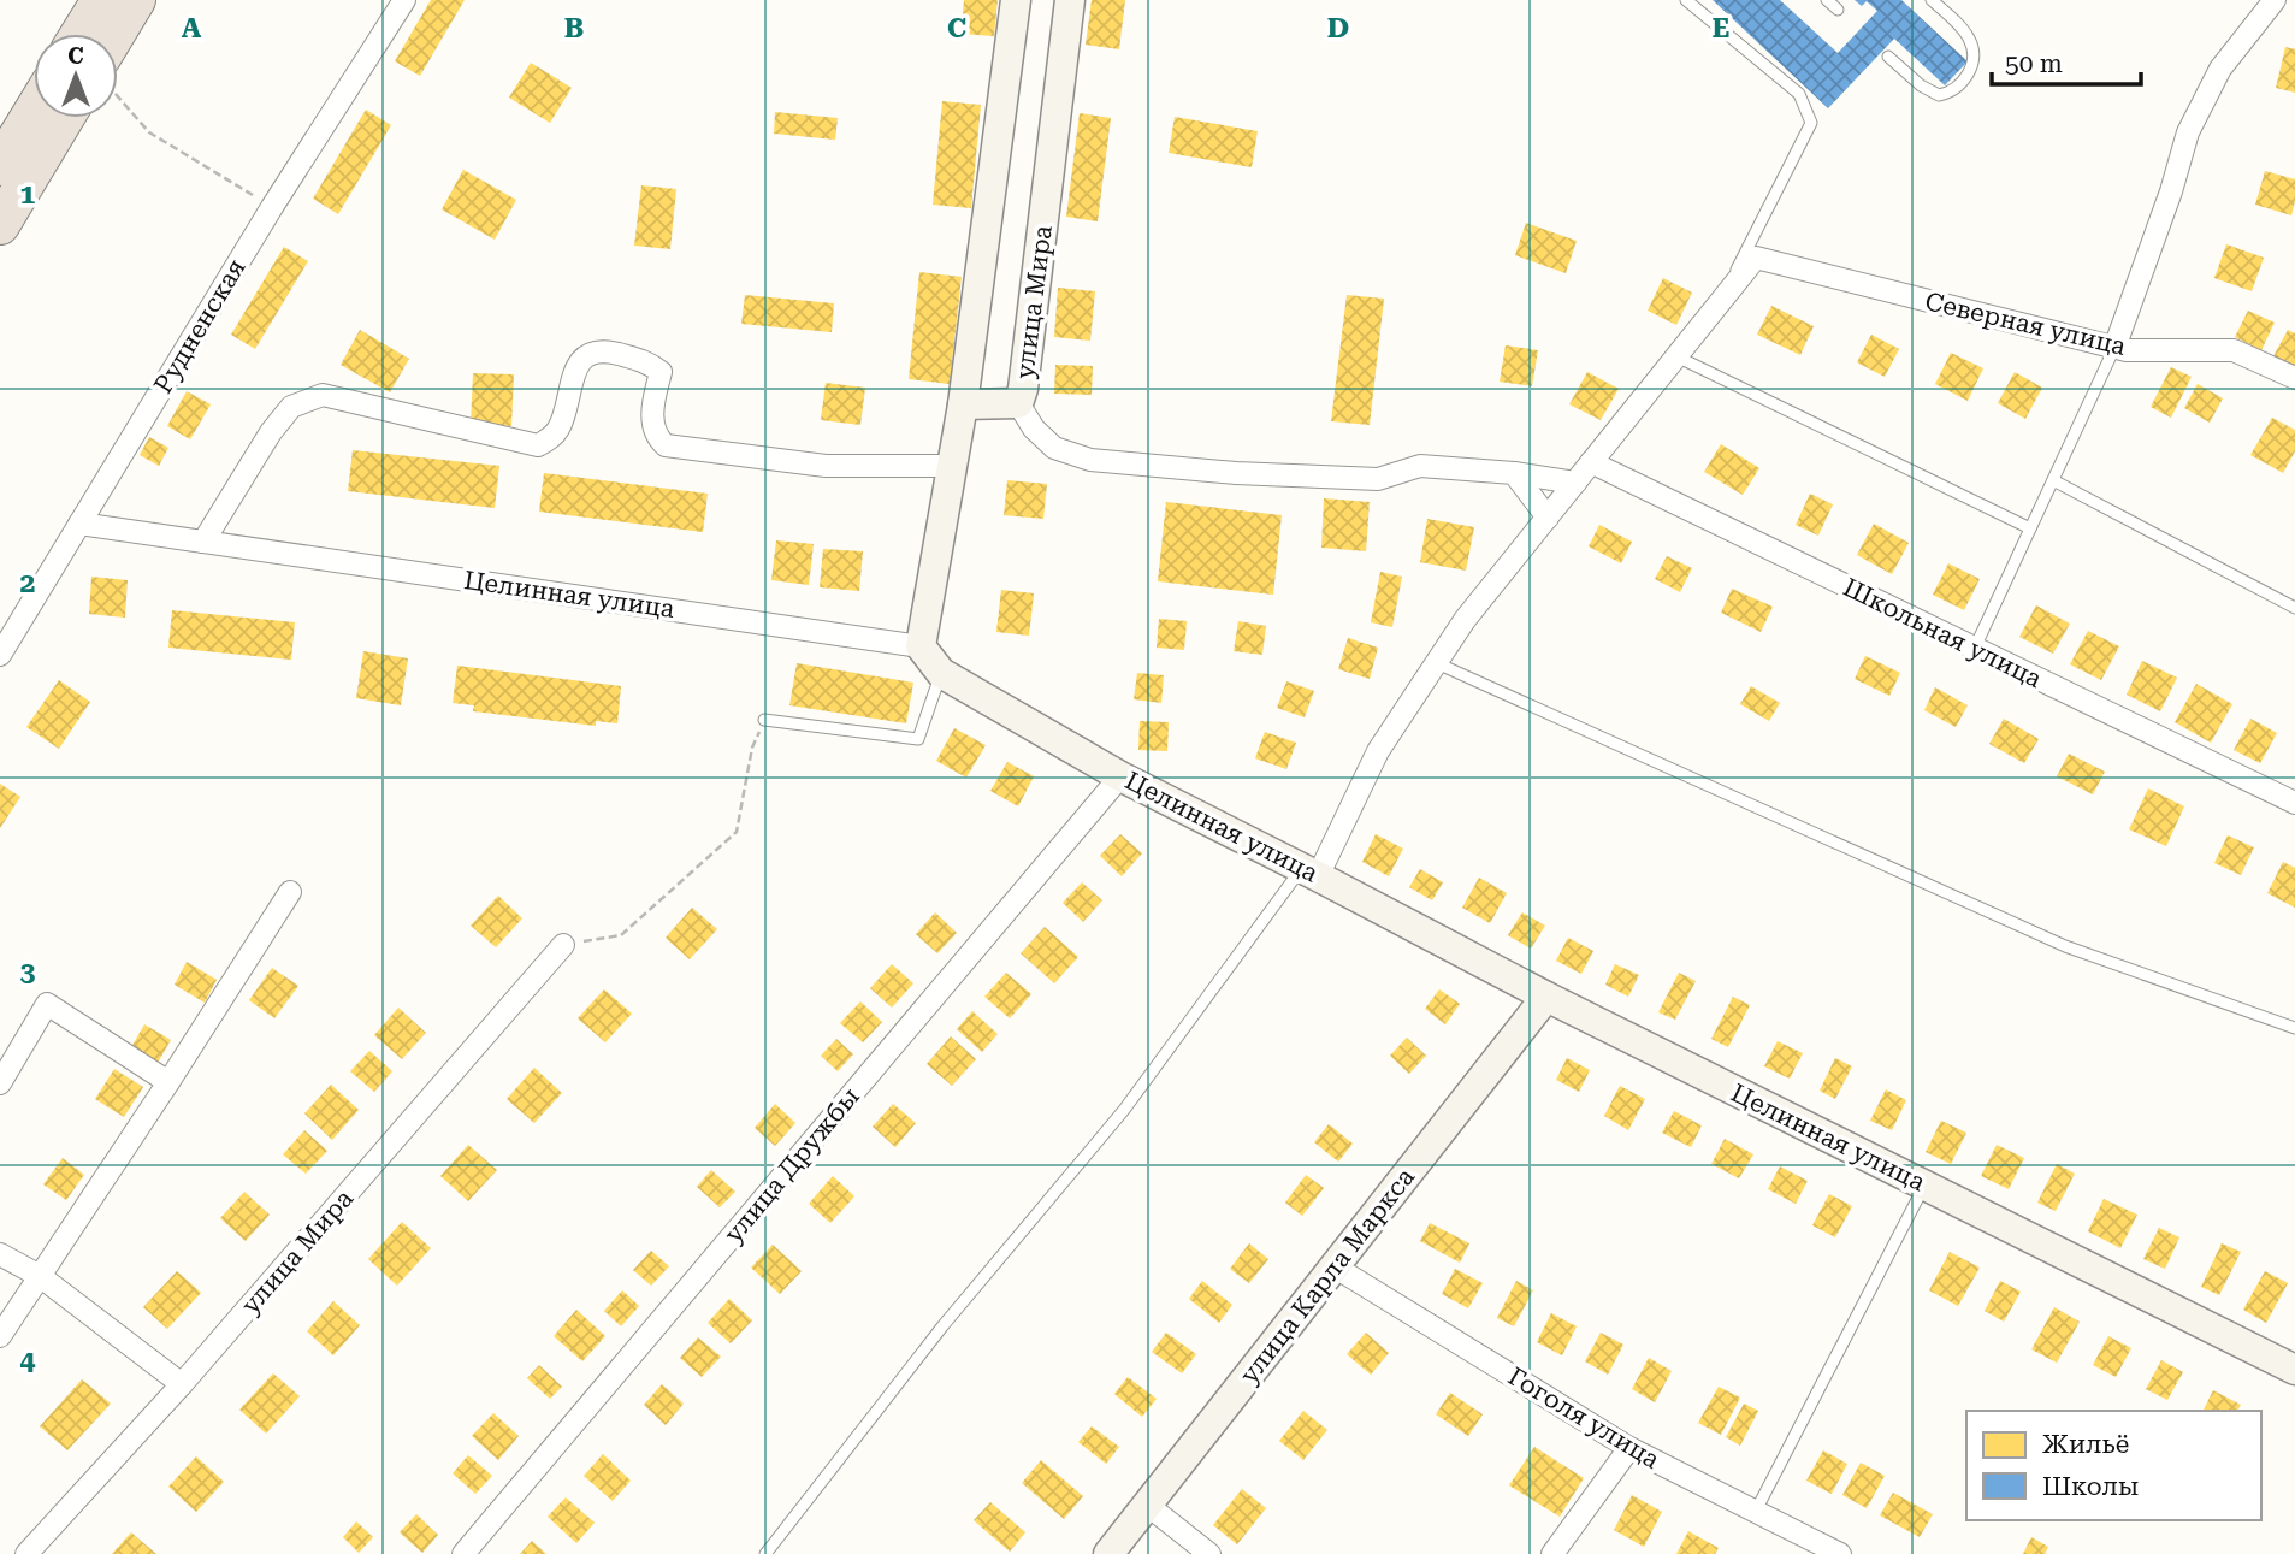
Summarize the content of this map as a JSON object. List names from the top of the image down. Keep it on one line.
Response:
{"streets":{"street":["улица Мира","Северная улица","Рудненская","Целинная улица","Школьная улица","улица Дружбы","улица Карла Маркса","Гоголя улица"]},"crossings":[["Рудненская","Целинная улица"],["Целинная улица","улица Дружбы"],["Целинная улица","улица Карла Маркса"],["улица Карла Маркса","Гоголя улица"]],"legend":["Жильё","Школы"],"scale_bar":"50 m","north":"top","grid":{"columns":["A","B","C","D","E"],"rows":["1","2","3","4"]}}
